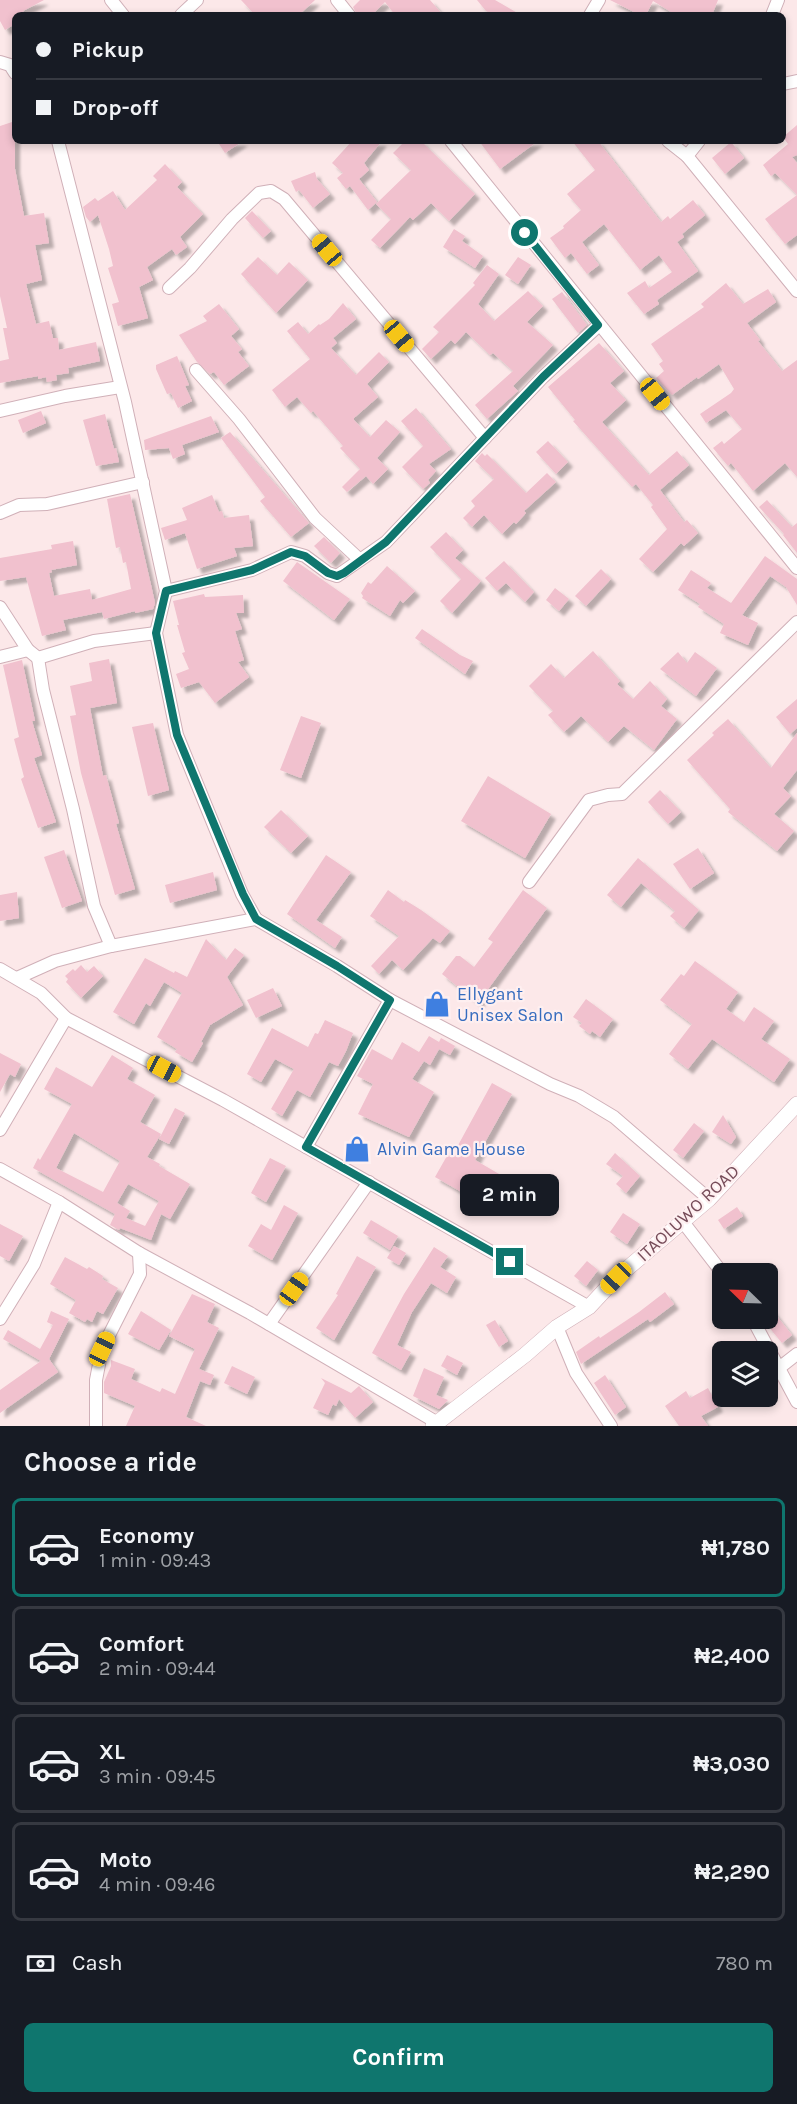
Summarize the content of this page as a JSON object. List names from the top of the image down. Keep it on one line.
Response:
{"streets":{"street":["ITAOLUWO ROAD"]},"places":{"shop":["Ellygant Unisex Salon","Alvin Game House"]},"north":"top left","page":{"banner":["Pickup","Drop-off"],"bubble":"2 min","heading":"Choose a ride","list":[{"name":"Economy","note":"1 min · 09:43","value":"₦1,780"},{"name":"Comfort","note":"2 min · 09:44","value":"₦2,400"},{"name":"XL","note":"3 min · 09:45","value":"₦3,030"},{"name":"Moto","note":"4 min · 09:46","value":"₦2,290"}],"pay":["Cash","780 m"],"buttons":"Confirm"}}
